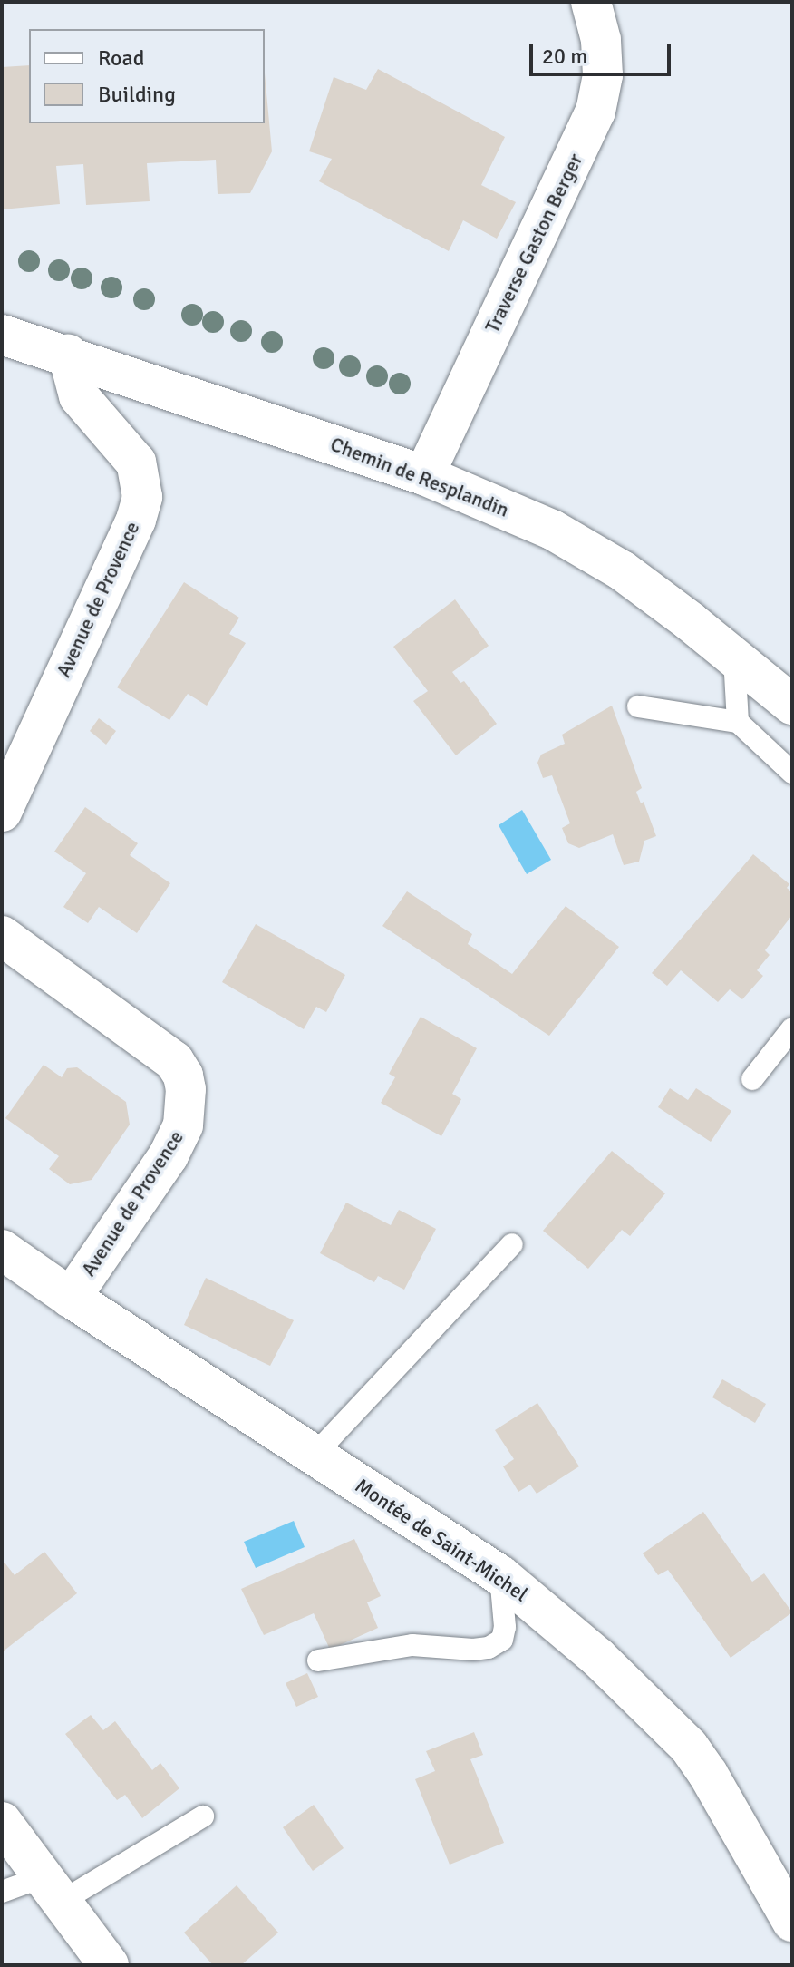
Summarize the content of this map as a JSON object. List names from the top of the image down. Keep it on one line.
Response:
{"streets":{"street":["Traverse Gaston Berger","Chemin de Resplandin","Avenue de Provence","Montée de Saint-Michel"]},"crossings":[["Traverse Gaston Berger","Chemin de Resplandin"],["Chemin de Resplandin","Avenue de Provence"],["Avenue de Provence","Montée de Saint-Michel"]],"legend":["Road","Building"],"scale_bar":"20 m"}
